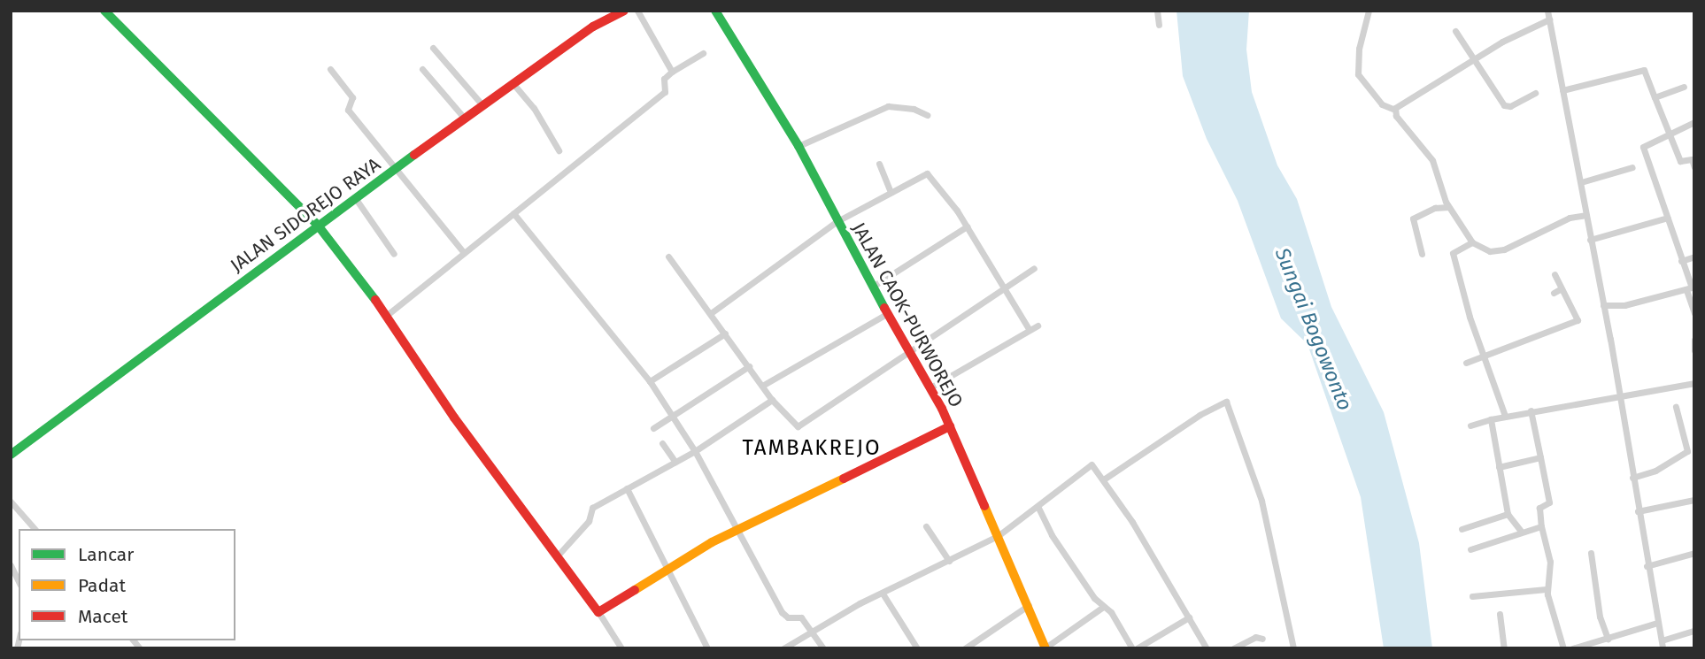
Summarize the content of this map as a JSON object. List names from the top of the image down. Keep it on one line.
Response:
{"streets":{"street":["JALAN SIDOREJO RAYA","JALAN CAOK-PURWOREJO"]},"districts":["TAMBAKREJO"],"water":["Sungai Bogowonto"],"legend":["Lancar","Padat","Macet"]}
